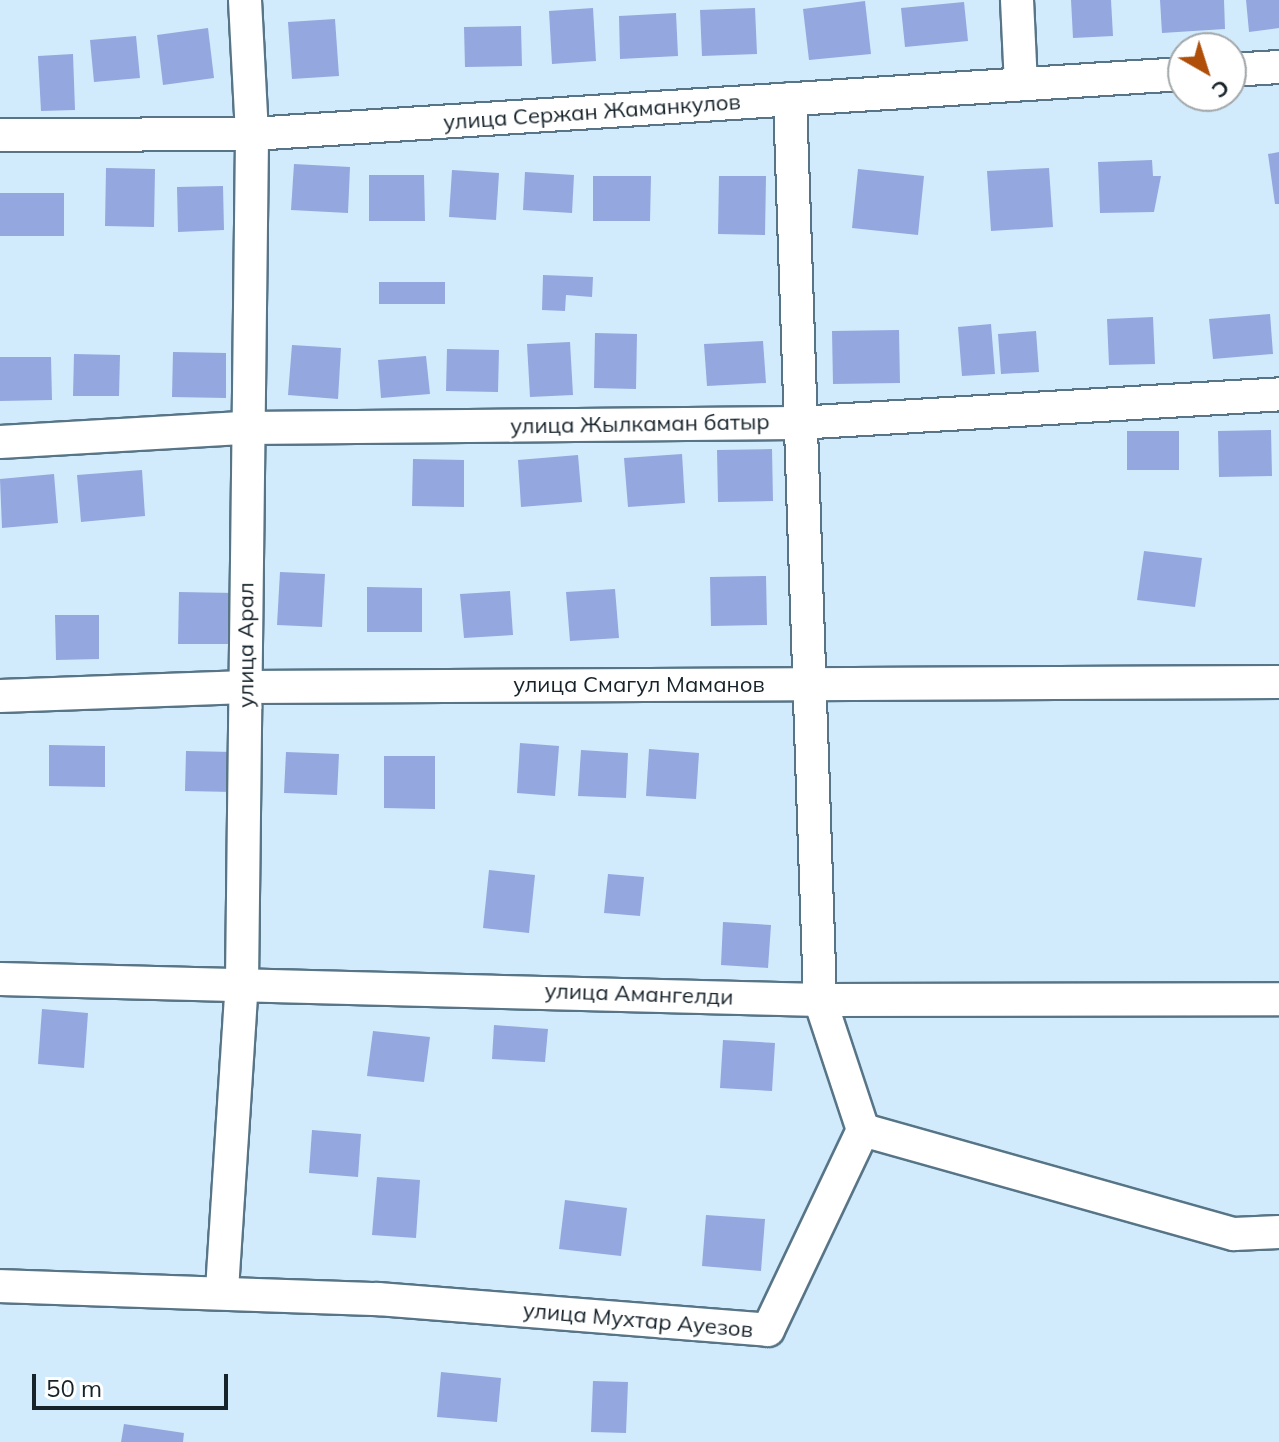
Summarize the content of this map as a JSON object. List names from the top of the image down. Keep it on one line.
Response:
{"streets":{"street":["улица Сержан Жаманкулов","улица Жылкаман батыр","улица Арал","улица Смагул Маманов","улица Амангелди","улица Мухтар Ауезов"]},"crossings":[["улица Сержан Жаманкулов","улица Арал"],["улица Жылкаман батыр","улица Арал"],["улица Арал","улица Смагул Маманов"],["улица Арал","улица Амангелди"],["улица Арал","улица Мухтар Ауезов"]],"scale_bar":"50 m","north":"bottom right"}
